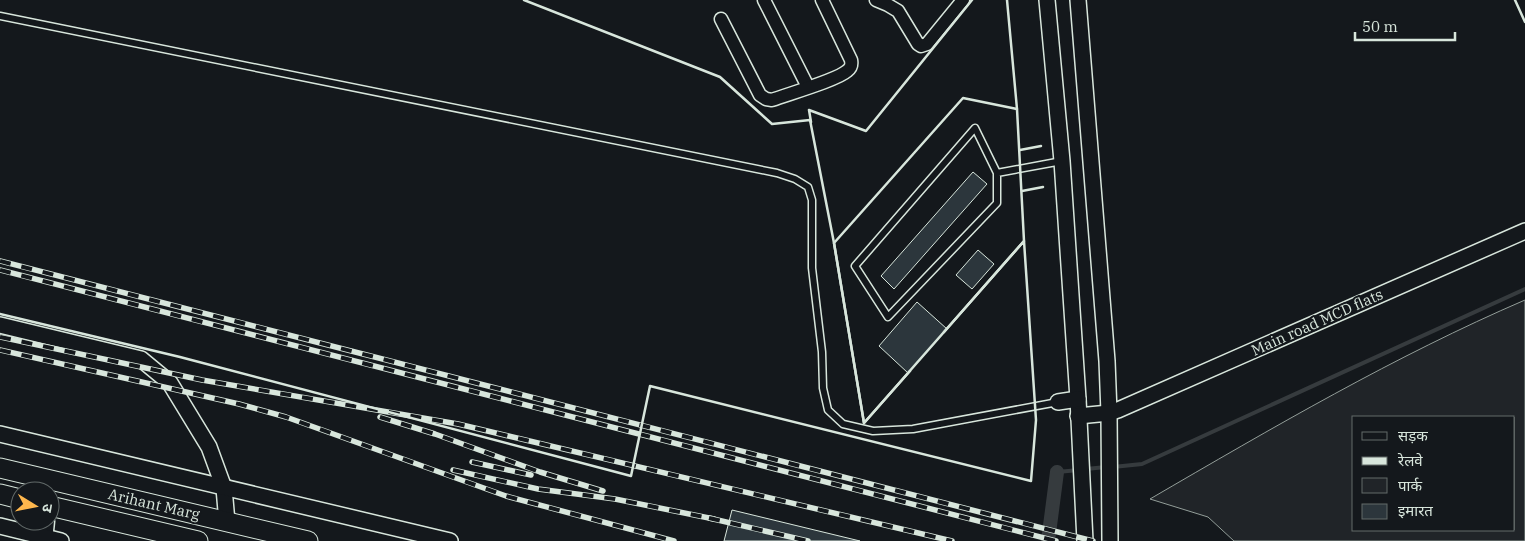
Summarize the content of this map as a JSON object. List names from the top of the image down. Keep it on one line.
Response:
{"streets":{"main road":["Arihant Marg"],"street":["Main road MCD flats"]},"legend":["सड़क","रेलवे","पार्क","इमारत"],"scale_bar":"50 m","north":"right"}
